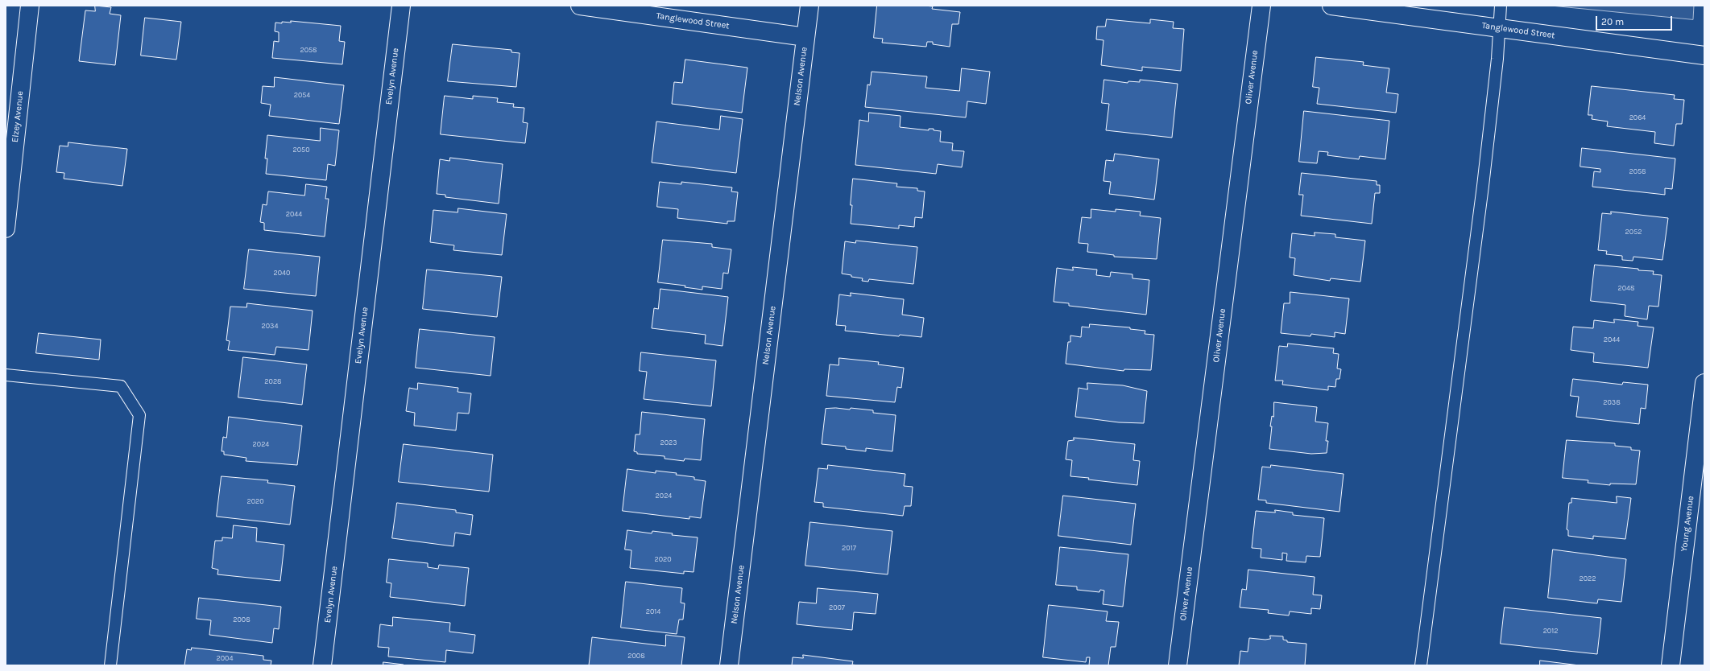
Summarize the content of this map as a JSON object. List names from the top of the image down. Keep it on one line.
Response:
{"streets":{"street":["Tanglewood Street","Evelyn Avenue","Nelson Avenue","Oliver Avenue","Elzey Avenue","Young Avenue"]},"crossings":[["Tanglewood Street","Nelson Avenue"]],"house_numbers":["2058","2054","2064","2050","2058","2044","2052","2040","2048","2034","2044","2028","2038","2023","2024","2024","2020","2017","2020","2022","2007","2014","2008","2012","2008","2004"],"scale_bar":"20 m"}
